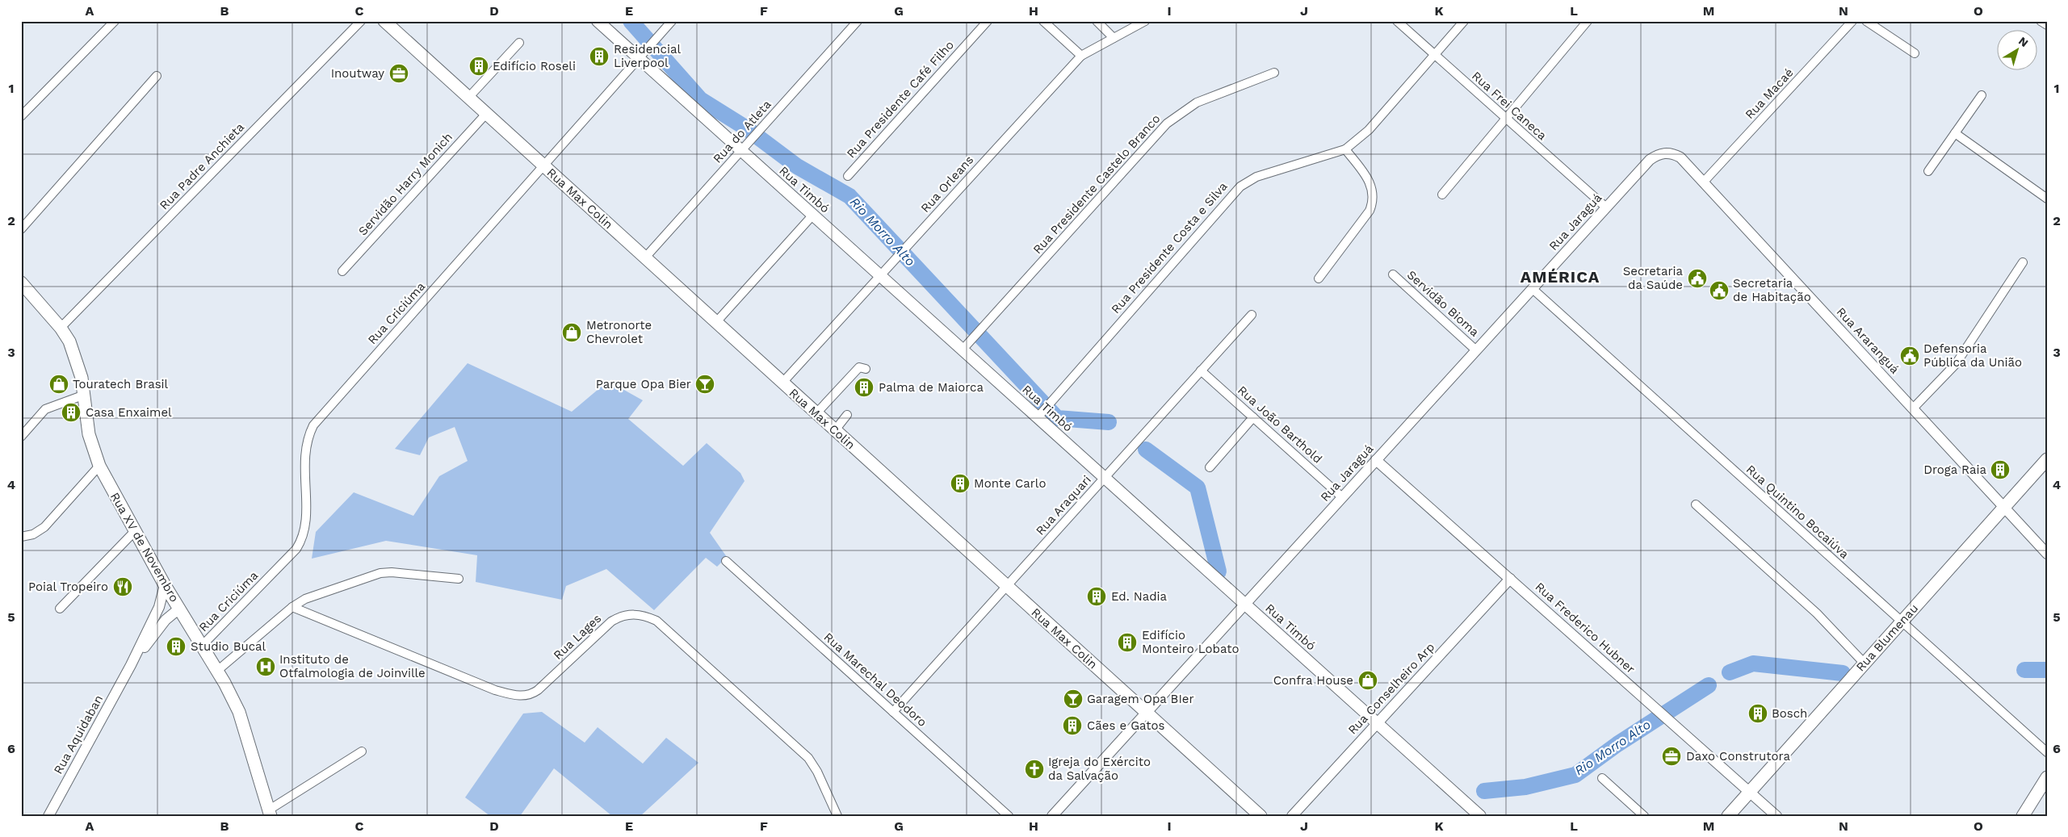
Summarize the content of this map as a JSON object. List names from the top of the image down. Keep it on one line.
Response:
{"streets":{"main road":["Rua Timbó","Rua Max Colin","Rua XV de Novembro","Rua Blumenau"],"street":["Rua Macaé","Rua Presidente Café Filho","Rua Frei Caneca","Rua do Atleta","Rua Padre Anchieta","Servidão Harry Monich","Rua Orleans","Rua Presidente Castelo Branco","Rua Jaraguá","Rua Presidente Costa e Silva","Servidão Bioma","Rua Criciúma","Rua Araranguá","Rua João Barthold","Rua Araquari","Rua Quintino Bocaiúva","Rua Frederico Hubner","Rua Lages","Rua Marechal Deodoro","Rua Conselheiro Arp","Rua Aquidaban"]},"crossings":[["Rua Macaé","Rua Araranguá"],["Rua Frei Caneca","Rua Jaraguá"],["Rua Frei Caneca","Rua Presidente Costa e Silva"],["Rua do Atleta","Rua Timbó"],["Rua do Atleta","Rua Max Colin"],["Rua Padre Anchieta","Rua XV de Novembro"],["Servidão Harry Monich","Rua Max Colin"],["Rua Orleans","Rua Timbó"],["Rua Orleans","Rua Max Colin"],["Rua Presidente Castelo Branco","Rua Timbó"],["Rua Timbó","Rua Jaraguá"],["Rua Timbó","Rua Presidente Costa e Silva"],["Rua Timbó","Rua Criciúma"],["Rua Timbó","Rua Araquari"],["Rua Timbó","Rua Conselheiro Arp"],["Rua Max Colin","Rua Jaraguá"],["Rua Max Colin","Rua Criciúma"],["Rua Max Colin","Rua Araquari"],["Rua Jaraguá","Servidão Bioma"],["Rua Jaraguá","Rua Araranguá"],["Rua Jaraguá","Rua João Barthold"],["Rua Jaraguá","Rua Quintino Bocaiúva"],["Rua Jaraguá","Rua Frederico Hubner"],["Rua Criciúma","Rua XV de Novembro"],["Rua Araranguá","Rua Blumenau"],["Rua João Barthold","Rua Araquari"],["Rua Araquari","Rua Marechal Deodoro"],["Rua Quintino Bocaiúva","Rua Blumenau"],["Rua XV de Novembro","Rua Aquidaban"],["Rua Frederico Hubner","Rua Blumenau"],["Rua Frederico Hubner","Rua Conselheiro Arp"]],"districts":["AMÉRICA"],"water":["Rio Morro Alto"],"places":{"building":["Residencial Liverpool","Edifício Roseli","Palma de Maiorca","Casa Enxaimel","Droga Raia","Monte Carlo","Ed. Nadia","Edifício Monteiro Lobato","Studio Bucal","Bosch","Cães e Gatos"],"office":["Inoutway","Daxo Construtora"],"public building":["Secretaria da Saúde","Secretaria de Habitação","Defensoria Pública da União"],"shop":["Metronorte Chevrolet","Touratech Brasil","Confra House"],"bar":["Parque Opa Bier","Garagem Opa BIer"],"restaurant":["Poial Tropeiro"],"hospital":["Instituto de Otfalmologia de Joinville"],"church":["Igreja do Exército da Salvação"]},"north":"top right","grid":{"columns":["A","B","C","D","E","F","G","H","I","J","K","L","M","N","O"],"rows":["1","2","3","4","5","6"]}}
